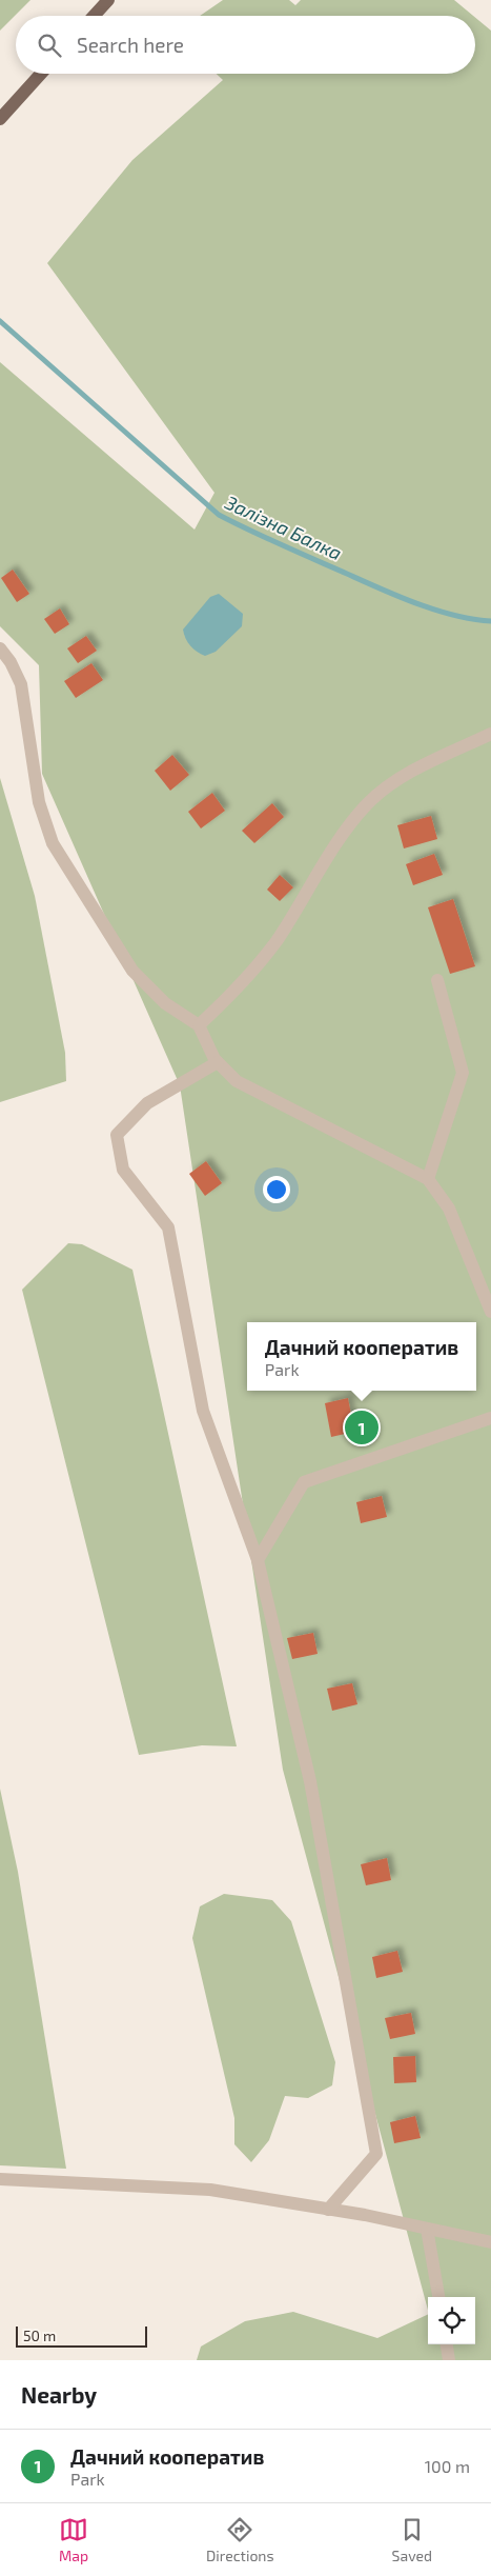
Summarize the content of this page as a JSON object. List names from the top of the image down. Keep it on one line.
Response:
{"water":["Залізна Балка"],"scale_bar":"50 m","page":{"search":"Search here","popup":["Дачний кооператив","Park"],"pins":"1","scale":"50 m","heading":"Nearby","list":[{"mark":"1","name":"Дачний кооператив","note":"Park","value":"100 m"}],"nav":["Map","Directions","Saved"]}}
